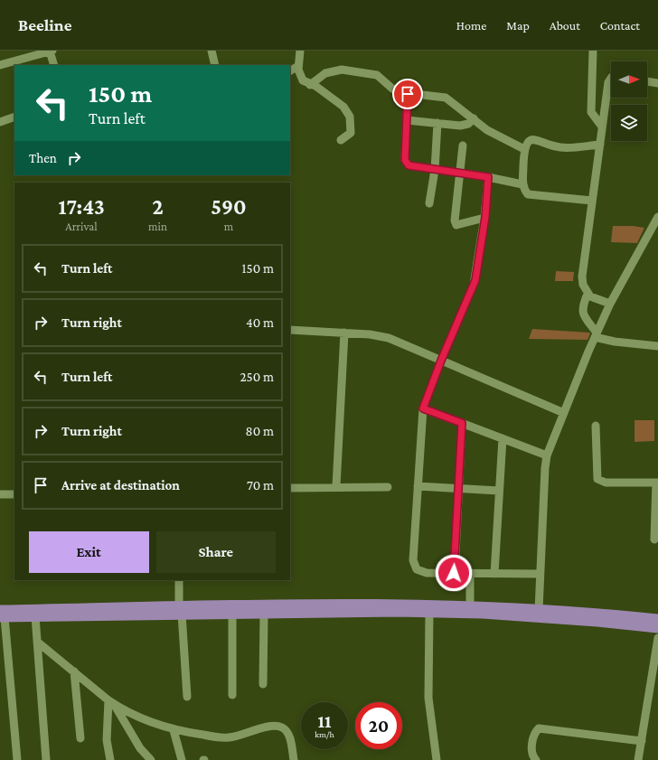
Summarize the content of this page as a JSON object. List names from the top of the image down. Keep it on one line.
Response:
{"north":"right","page":{"header":"Beeline","nav":["Home","Map","About","Contact"],"turn":["150 m","Turn left"],"then":"Then","eta":["17:43","Arrival","2","min","590","m"],"list":[{"name":"Turn left","value":"150 m"},{"name":"Turn right","value":"40 m"},{"name":"Turn left","value":"250 m"},{"name":"Turn right","value":"80 m"},{"name":"Arrive at destination","value":"70 m"}],"buttons":["Exit","Share"],"speed":"11 km/h","limit":"20"}}
